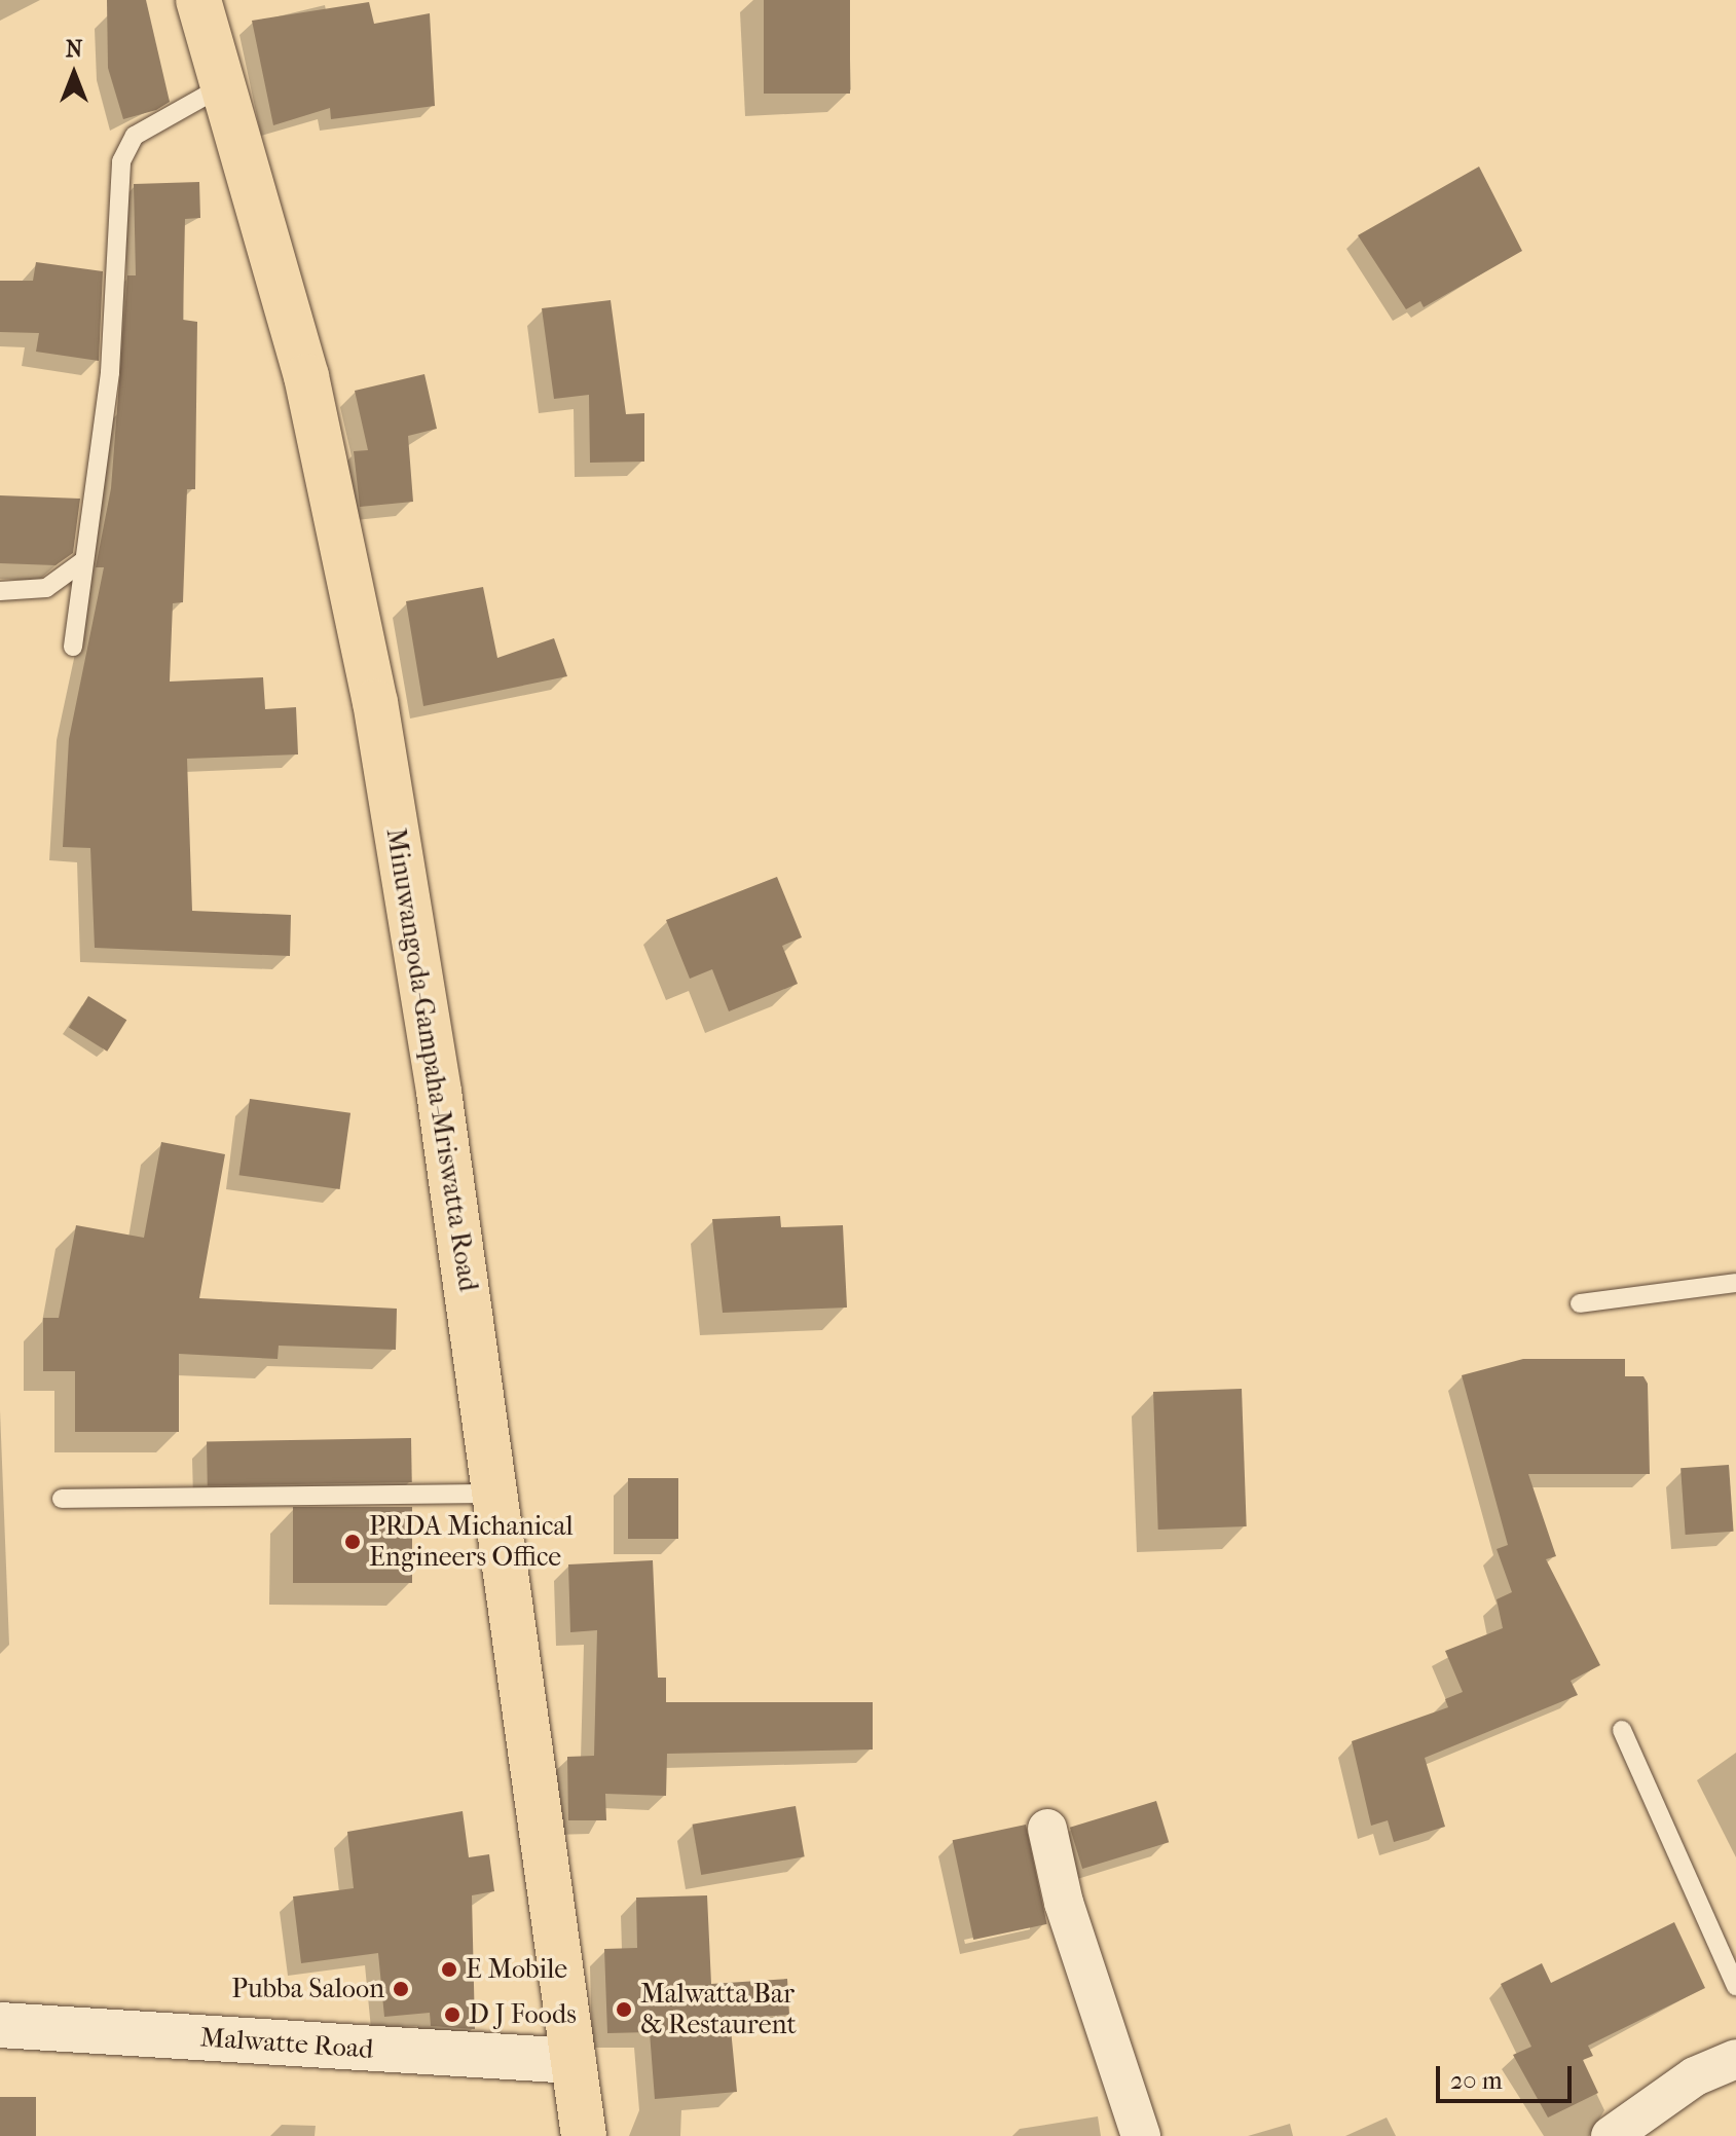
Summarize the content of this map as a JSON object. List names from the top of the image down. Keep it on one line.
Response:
{"streets":{"main road":["Minuwangoda-Gampaha-Mriswatta Road"],"street":["Malwatte Road"]},"crossings":[["Minuwangoda-Gampaha-Mriswatta Road","Malwatte Road"]],"places":["PRDA Michanical Engineers Office","E Mobile","Pubba Saloon","Malwatta Bar & Restaurent","D J Foods"],"scale_bar":"20 m","north":"top"}
